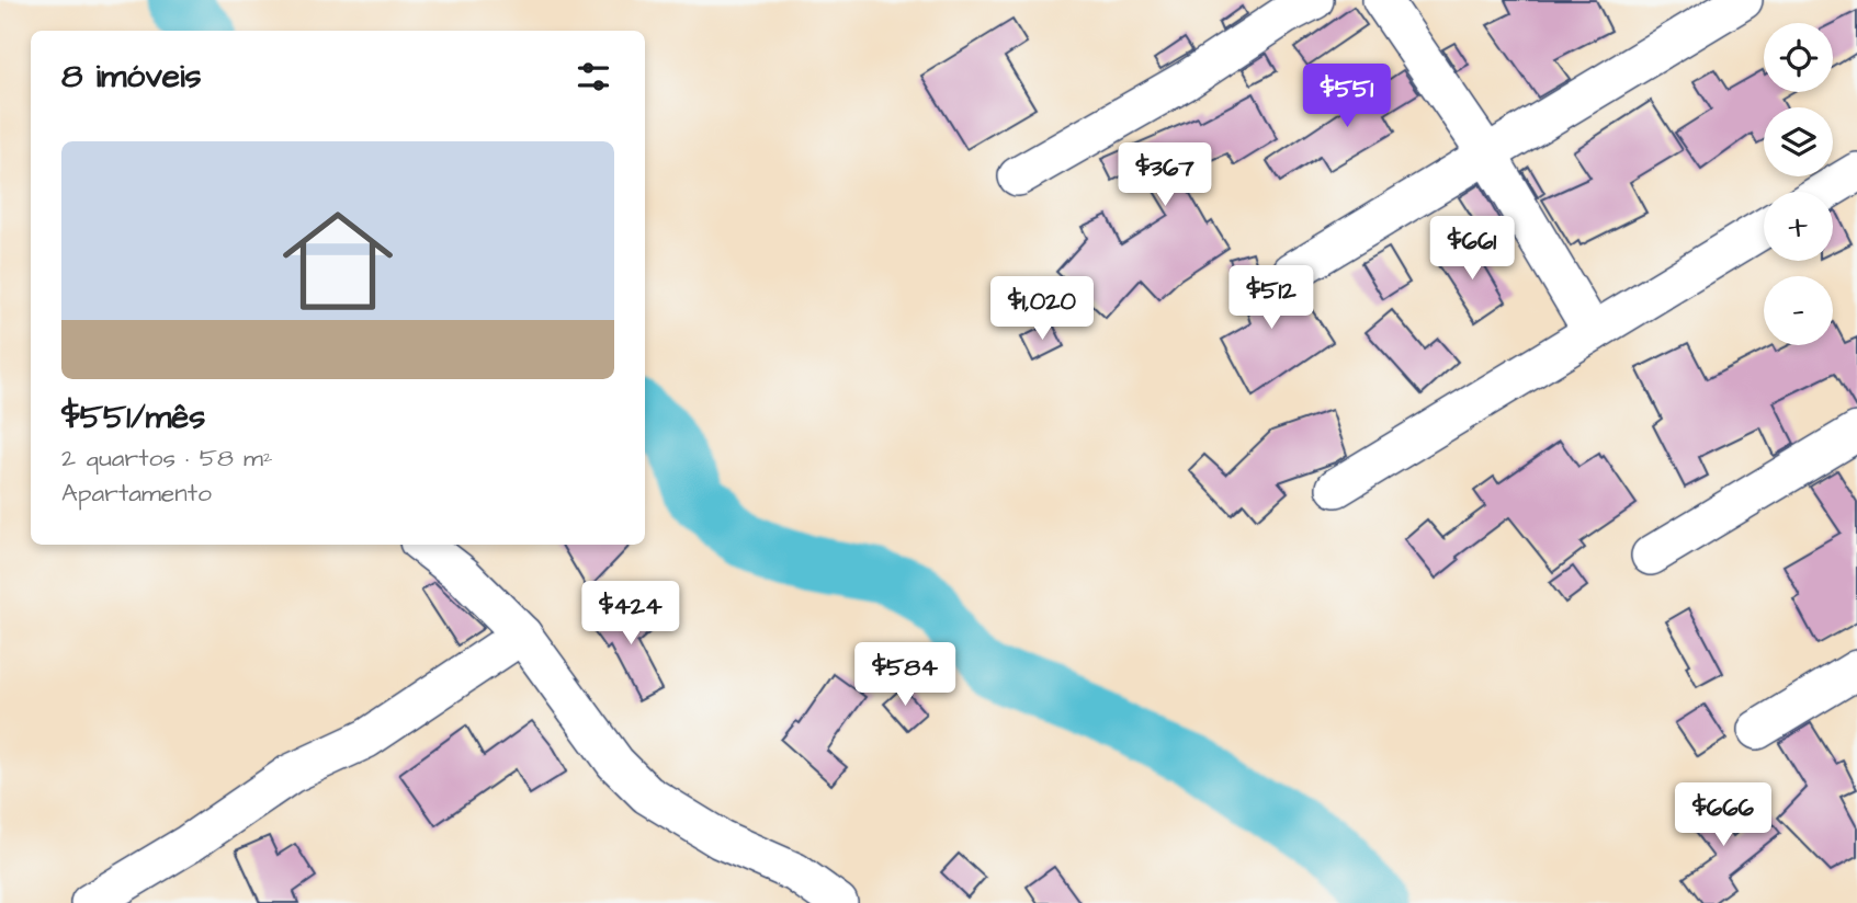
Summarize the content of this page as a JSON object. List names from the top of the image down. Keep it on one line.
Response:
{"page":{"map_buttons":["+","−"],"heading":"8 imóveis","price":["$551","$367","$661","$512","$1,020","$424","$584","$666"],"list":[{"name":"$551/mês","note":"2 quartos · 58 m² · Apartamento"}]}}
